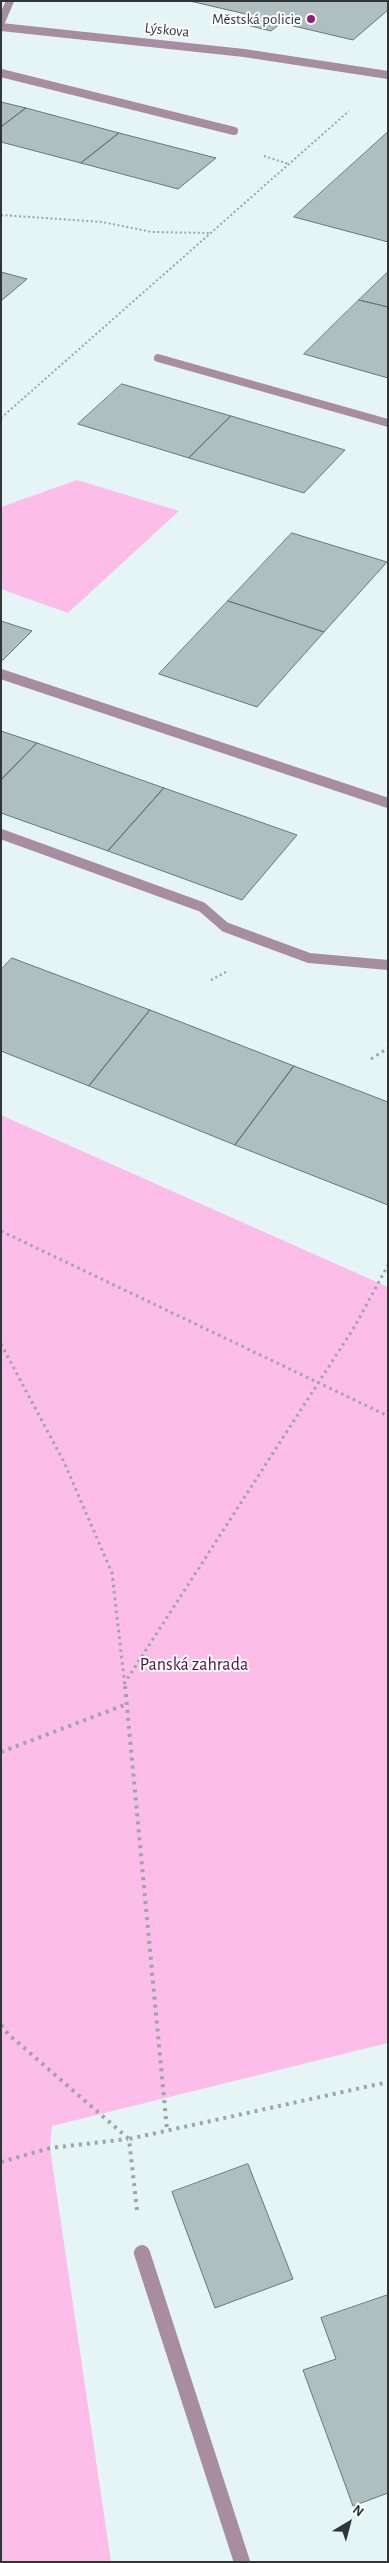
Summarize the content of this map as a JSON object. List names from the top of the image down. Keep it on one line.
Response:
{"streets":{"street":["Lýskova"]},"parks":["Panská zahrada"],"places":["Městská policie"],"north":"top right"}
